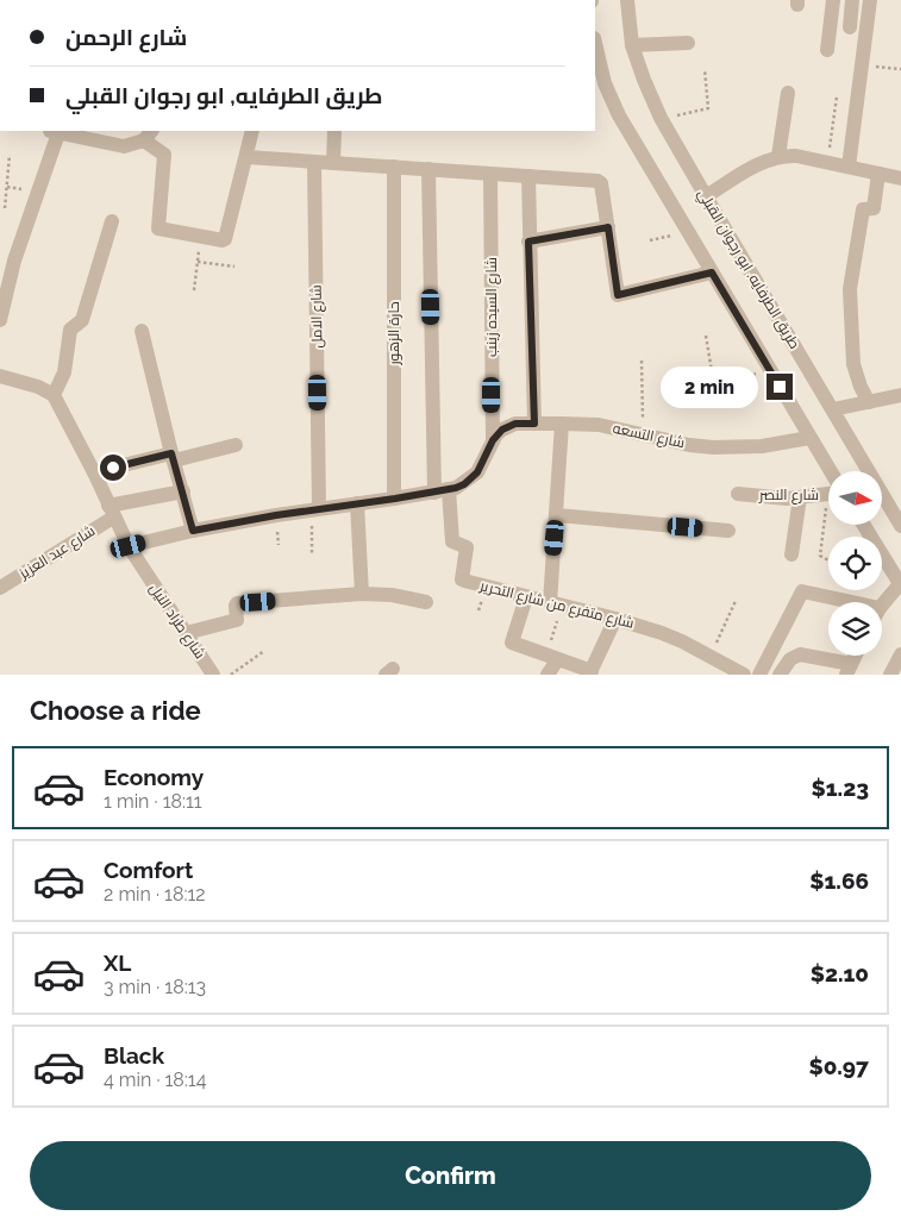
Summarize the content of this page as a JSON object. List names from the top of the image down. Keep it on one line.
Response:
{"streets":{"street":["طريق الطرفايه, ابو رجوان القبلي","شارع السيده زينب","شارع الامل","حارة الزهور","شارع التسعه","شارع النصر","شارع عبد العزيز","شارع متفرع من شارع التحرير","شارع طراد النيل"]},"crossings":[["شارع السيده زينب","شارع التسعه"],["شارع عبد العزيز","شارع طراد النيل"]],"north":"right","page":{"banner":["شارع الرحمن","طريق الطرفايه, ابو رجوان القبلي"],"bubble":"2 min","heading":"Choose a ride","list":[{"name":"Economy","note":"1 min · 18:11","value":"$1.23"},{"name":"Comfort","note":"2 min · 18:12","value":"$1.66"},{"name":"XL","note":"3 min · 18:13","value":"$2.10"},{"name":"Black","note":"4 min · 18:14","value":"$0.97"}],"buttons":"Confirm"}}
